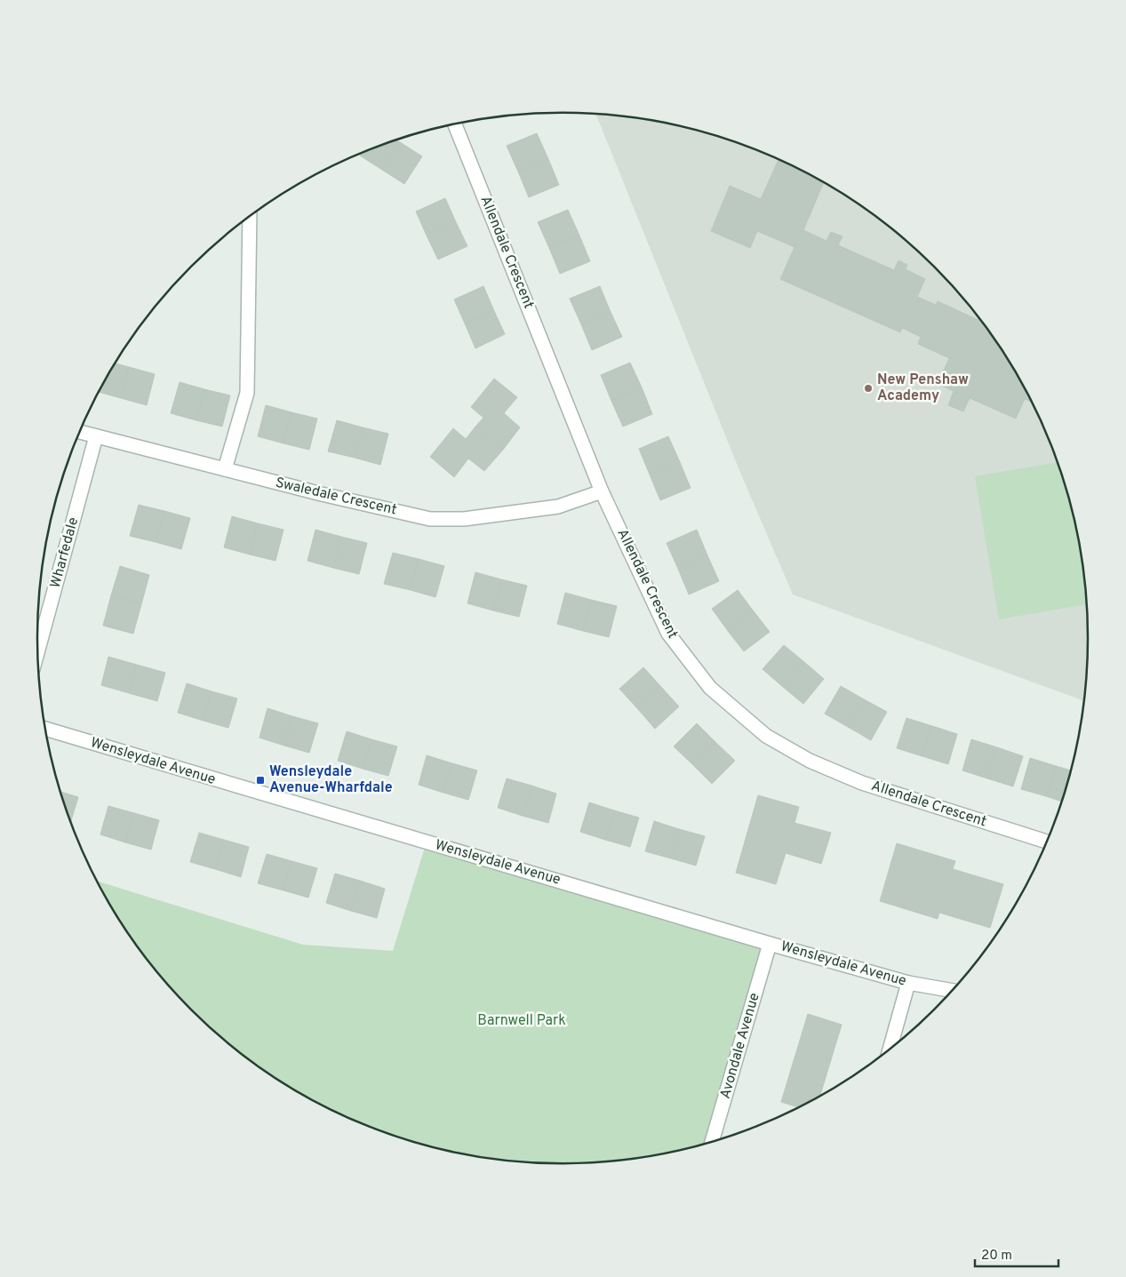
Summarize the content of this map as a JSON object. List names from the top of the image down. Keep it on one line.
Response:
{"streets":{"street":["Allendale Crescent","Swaledale Crescent","Wharfedale","Wensleydale Avenue","Avondale Avenue"]},"crossings":[["Allendale Crescent","Swaledale Crescent"],["Swaledale Crescent","Wharfedale"],["Wensleydale Avenue","Avondale Avenue"]],"parks":["Barnwell Park"],"places":{"other":["New Penshaw Academy"],"transit":["Wensleydale Avenue-Wharfdale"]},"scale_bar":"20 m"}
